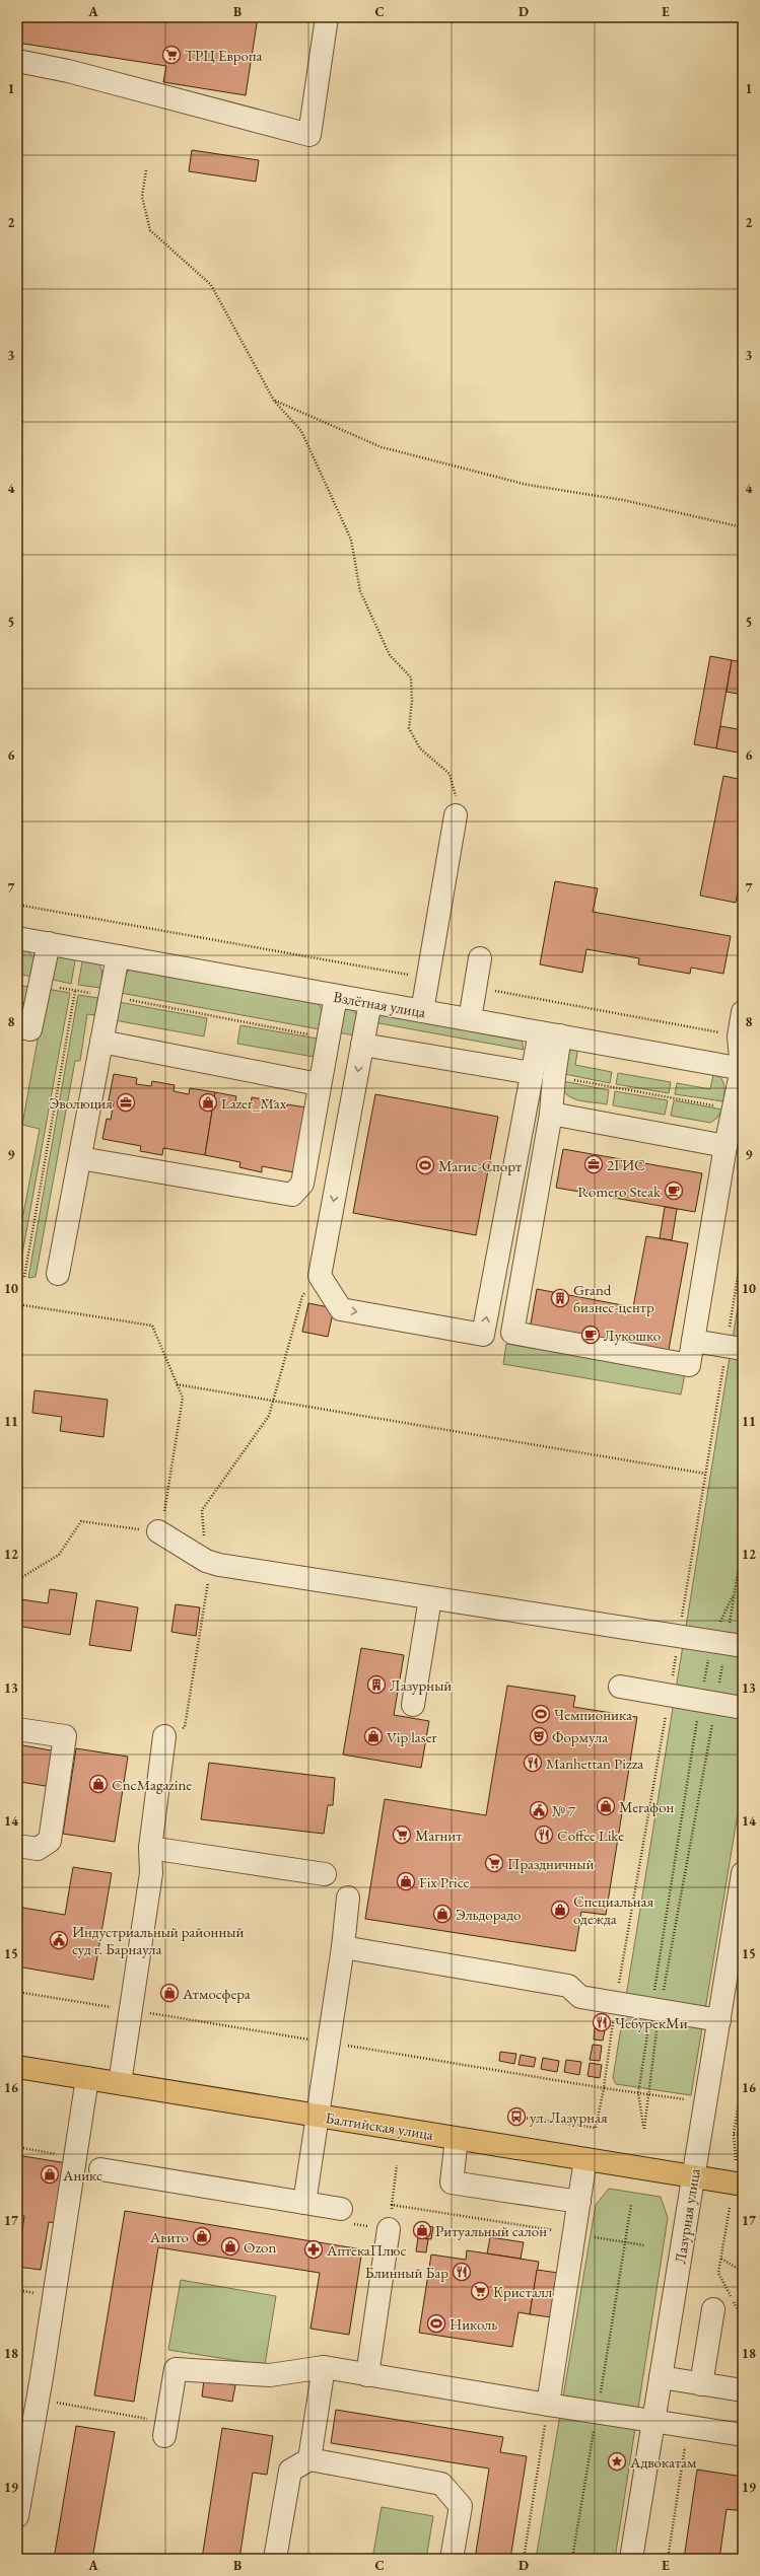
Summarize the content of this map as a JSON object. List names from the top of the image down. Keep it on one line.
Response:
{"streets":{"main road":["Балтийская улица"],"street":["Взлётная улица","Лазурная улица"]},"crossings":[["Балтийская улица","Лазурная улица"]],"places":{"supermarket":["ТРЦ Европа","Магнит","Праздничный","Кристалл"],"office":["Эволюция","2ГИС"],"shop":["Lazer_Max","Vip laser","CncMagazine","Мегафон","Fix Price","Специальная одежда","Эльдорадо","Атмосфера","Аникс","Ритуальный салон","Авито","Ozon"],"sports":["Магис-Спорт","Чемпионика","Николь"],"cafe":["Romero Steak","Лукошко"],"building":["Grand бизнес-центр","Лазурный"],"theatre":["Формула"],"restaurant":["Manhettan Pizza","Coffee Like","ЧебурекМи","Блинный Бар"],"public building":["№ 7","Индустриальный районный суд г. Барнаула"],"bus stop":["ул. Лазурная"],"pharmacy":["АптекаПлюс"],"place":["Адвокатам"]},"grid":{"columns":["A","B","C","D","E"],"rows":["1","2","3","4","5","6","7","8","9","10","11","12","13","14","15","16","17","18","19"]}}
